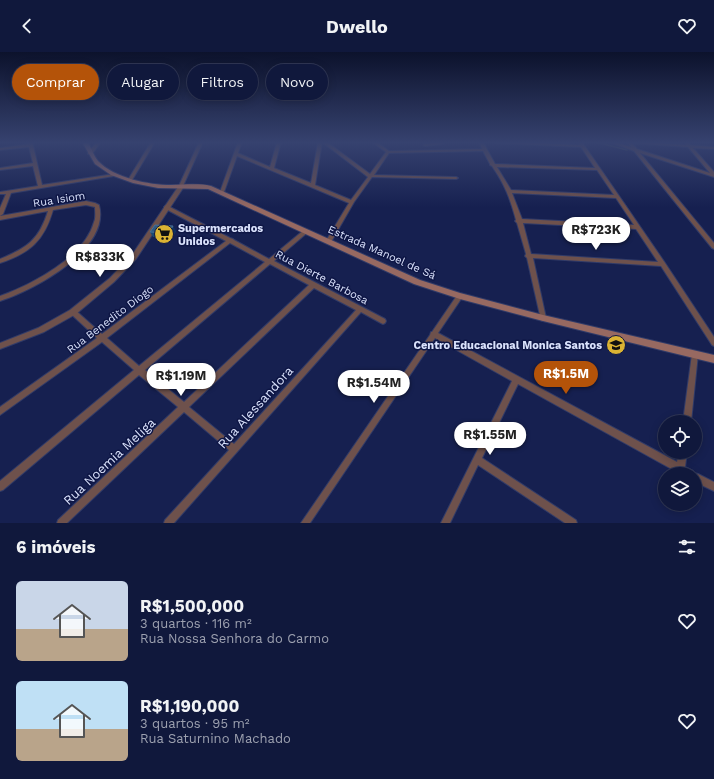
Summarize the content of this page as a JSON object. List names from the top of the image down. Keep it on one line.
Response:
{"streets":{"main road":["Estrada Manoel de Sá"],"street":["Rua Isiom","Rua Dierte Barbosa","Rua Benedito Diogo","Rua Alessandora","Rua Noemia Meliga"]},"crossings":[["Rua Dierte Barbosa","Rua Benedito Diogo"],["Rua Dierte Barbosa","Rua Alessandora"],["Rua Dierte Barbosa","Rua Noemia Meliga"]],"places":{"supermarket":["Supermercados Unidos"],"school or university":["Centro Educacional Monica Santos"]},"page":{"header":"Dwello","chip":["Comprar","Alugar","Filtros","Novo"],"price":["R$723K","R$833K","R$1.5M","R$1.19M","R$1.54M","R$1.55M"],"heading":"6 imóveis","list":[{"name":"R$1,500,000","note":"3 quartos · 116 m² · Rua Nossa Senhora do Carmo"},{"name":"R$1,190,000","note":"3 quartos · 95 m² · Rua Saturnino Machado"}]}}
